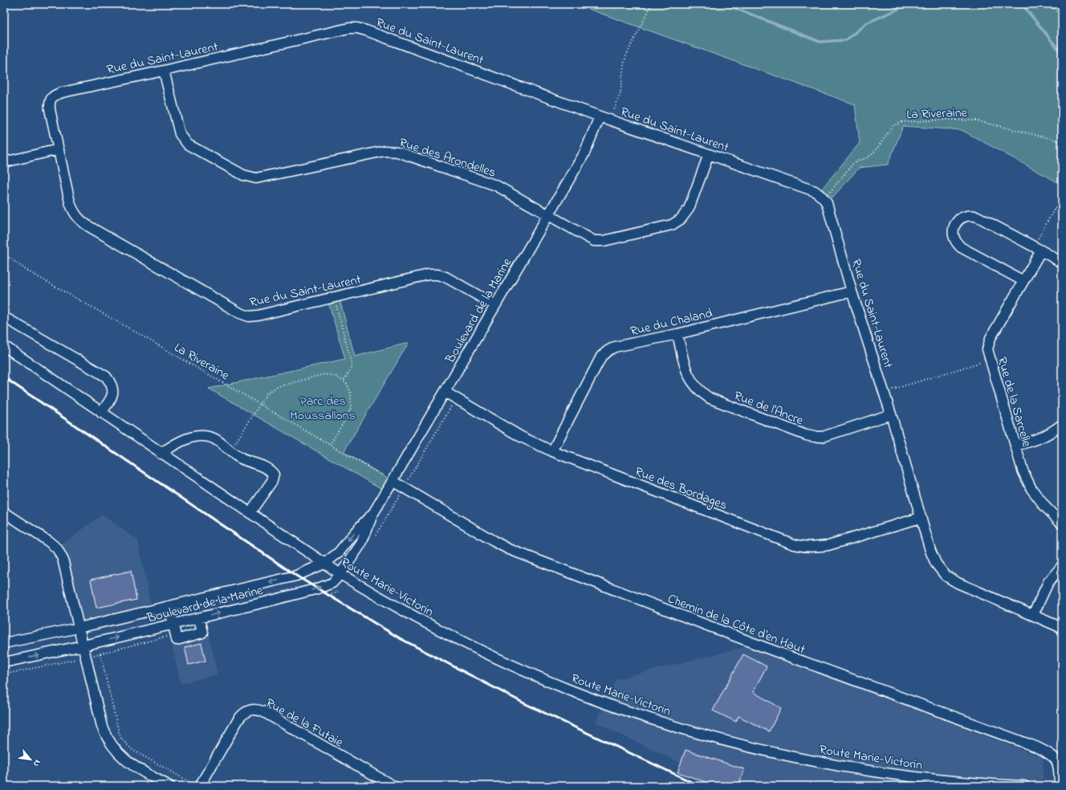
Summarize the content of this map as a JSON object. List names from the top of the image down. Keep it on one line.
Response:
{"streets":{"street":["Rue du Saint-Laurent","Rue des Arondelles","Boulevard de la Marine","Rue du Chaland","Rue de la Sarcelle","Rue de l'Ancre","Rue des Bordages","Route Marie-Victorin","Chemin de la Côte d'en Haut","Rue de la Futaie"],"path":["La Riveraine"]},"crossings":[["Rue du Saint-Laurent","La Riveraine"],["Rue du Saint-Laurent","Rue des Arondelles"],["Rue du Saint-Laurent","Boulevard de la Marine"],["Rue du Saint-Laurent","Rue du Chaland"],["Rue du Saint-Laurent","Rue de l'Ancre"],["Rue du Saint-Laurent","Rue des Bordages"],["La Riveraine","Boulevard de la Marine"],["La Riveraine","Chemin de la Côte d'en Haut"],["Rue des Arondelles","Boulevard de la Marine"],["Boulevard de la Marine","Rue des Bordages"],["Boulevard de la Marine","Route Marie-Victorin"],["Boulevard de la Marine","Chemin de la Côte d'en Haut"],["Rue du Chaland","Rue de l'Ancre"],["Rue du Chaland","Rue des Bordages"]],"parks":["Parc des Moussallons"],"north":"bottom right"}
